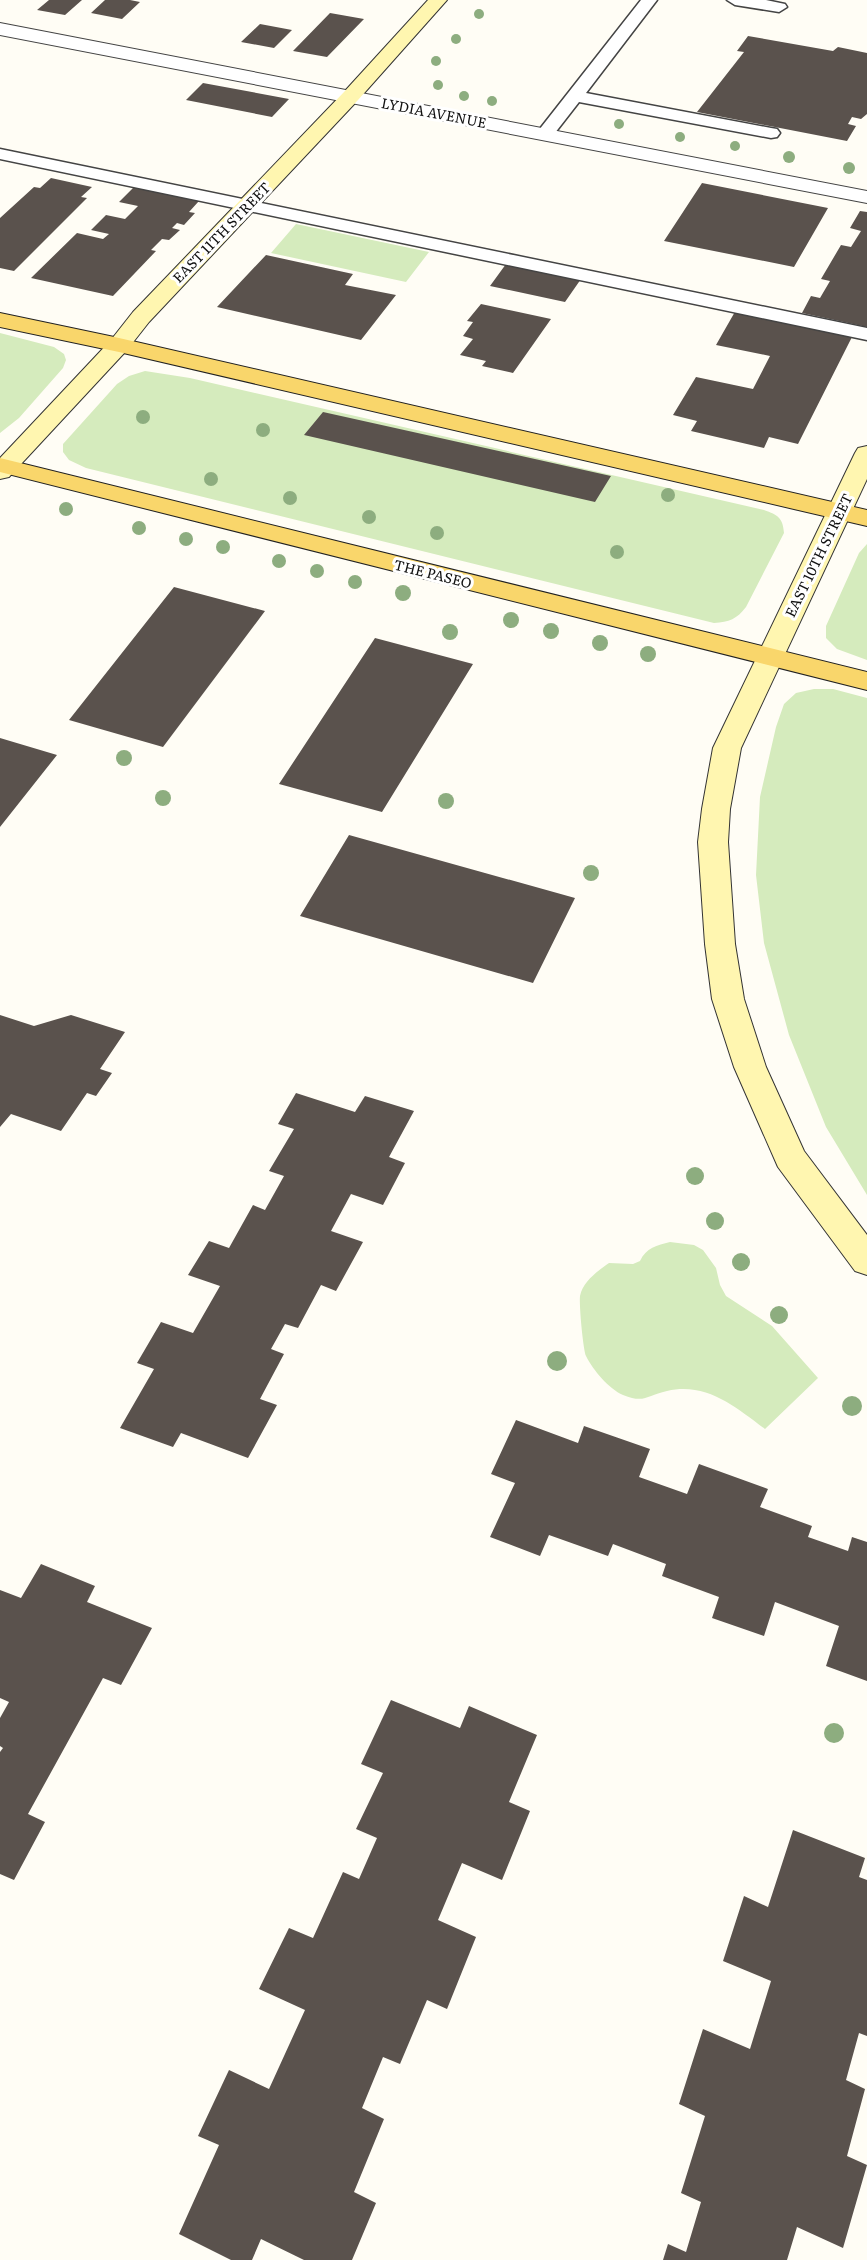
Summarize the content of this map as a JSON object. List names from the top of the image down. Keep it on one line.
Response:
{"streets":{"main road":["EAST 11TH STREET","EAST 10TH STREET","THE PASEO"],"street":["LYDIA AVENUE"]},"crossings":[["LYDIA AVENUE","EAST 11TH STREET"],["EAST 11TH STREET","THE PASEO"],["EAST 10TH STREET","THE PASEO"]]}
